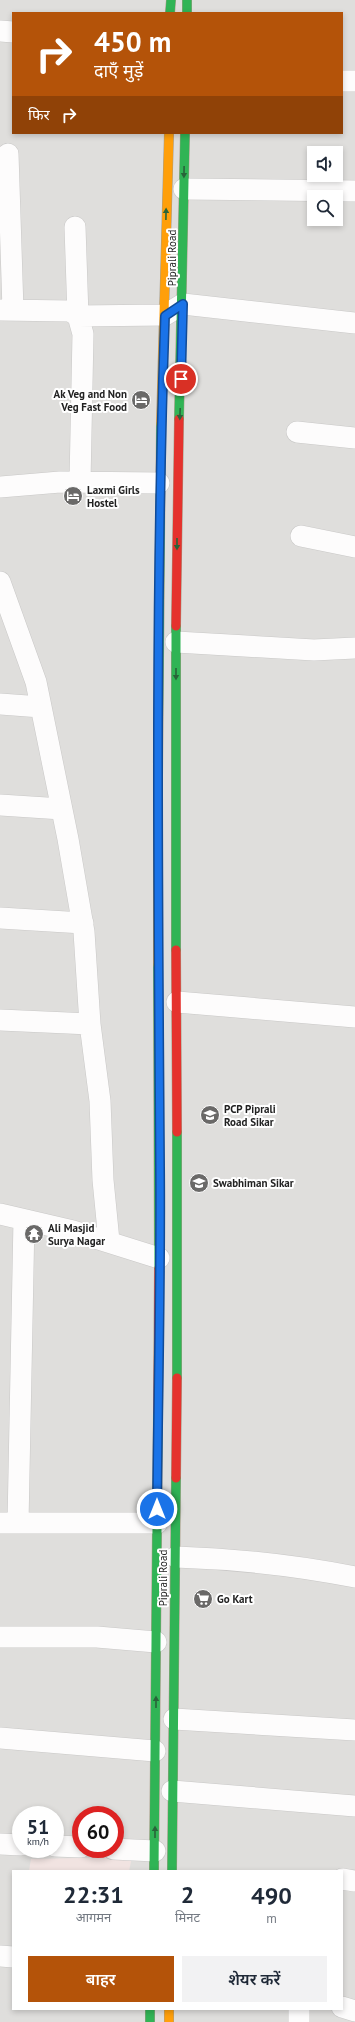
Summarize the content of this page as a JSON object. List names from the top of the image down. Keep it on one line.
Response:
{"streets":{"main road":["Piprali Road"]},"places":{"hotel":["Ak Veg and Non Veg Fast Food","Laxmi Girls Hostel"],"school or university":["PCP Piprali Road Sikar","Swabhiman Sikar"],"temple":["Ali Masjid Surya Nagar"],"supermarket":["Go Kart"]},"page":{"turn":["450 m","दाएँ मुड़ें"],"then":"फिर","speed":"51 km/h","limit":"60","eta":["22:31","आगमन","2","मिनट","490","m"],"buttons":["बाहर","शेयर करें"]}}
